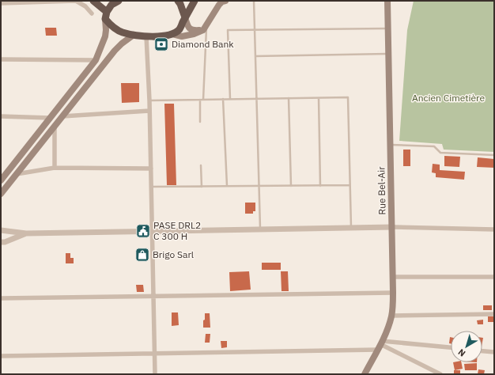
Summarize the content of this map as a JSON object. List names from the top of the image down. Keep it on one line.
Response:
{"streets":{"main road":["Rue Bel-Air"]},"parks":["Ancien Cimetière"],"places":{"bank":["Diamond Bank"],"public building":["PASE DRL2 C 300 H"],"shop":["Brigo Sarl"]},"north":"bottom left"}
